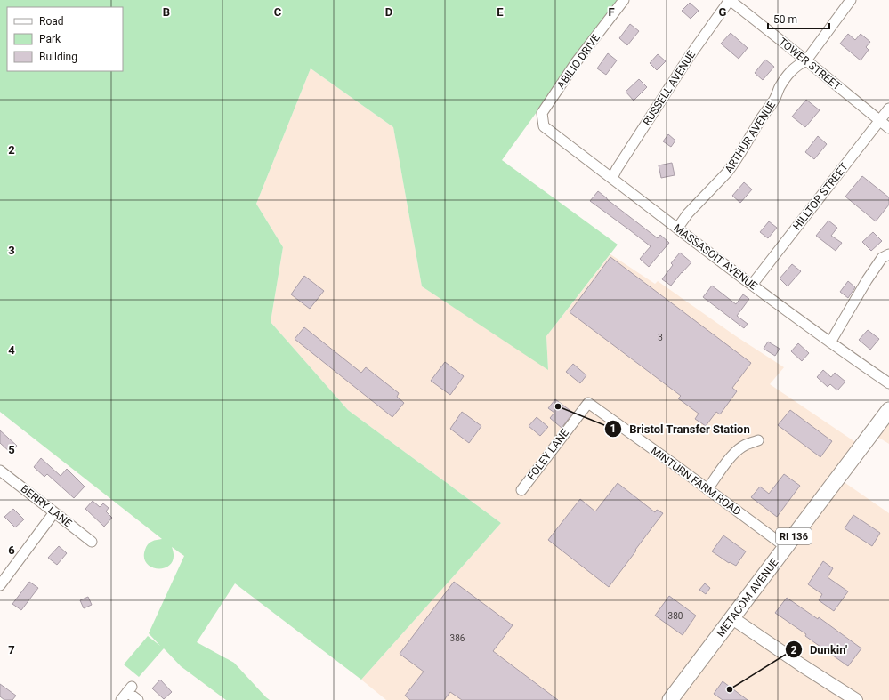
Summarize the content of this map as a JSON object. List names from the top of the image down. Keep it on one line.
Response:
{"streets":{"main road":["RI 136","METACOM AVENUE"],"street":["ABILIO DRIVE","TOWER STREET","RUSSELL AVENUE","ARTHUR AVENUE","HILLTOP STREET","MASSASOIT AVENUE","FOLEY LANE","MINTURN FARM ROAD","BERRY LANE"]},"crossings":[["ABILIO DRIVE","MASSASOIT AVENUE"],["TOWER STREET","RUSSELL AVENUE"],["TOWER STREET","ARTHUR AVENUE"],["TOWER STREET","HILLTOP STREET"],["RUSSELL AVENUE","MASSASOIT AVENUE"],["ARTHUR AVENUE","MASSASOIT AVENUE"],["HILLTOP STREET","MASSASOIT AVENUE"],["FOLEY LANE","MINTURN FARM ROAD"],["MINTURN FARM ROAD","METACOM AVENUE"]],"places":["Bristol Transfer Station","Dunkin'"],"house_numbers":["3","380","386"],"legend":["Road","Park","Building"],"scale_bar":"50 m","grid":{"columns":["B","C","D","E","F","G"],"rows":["2","3","4","5","6","7"]}}
